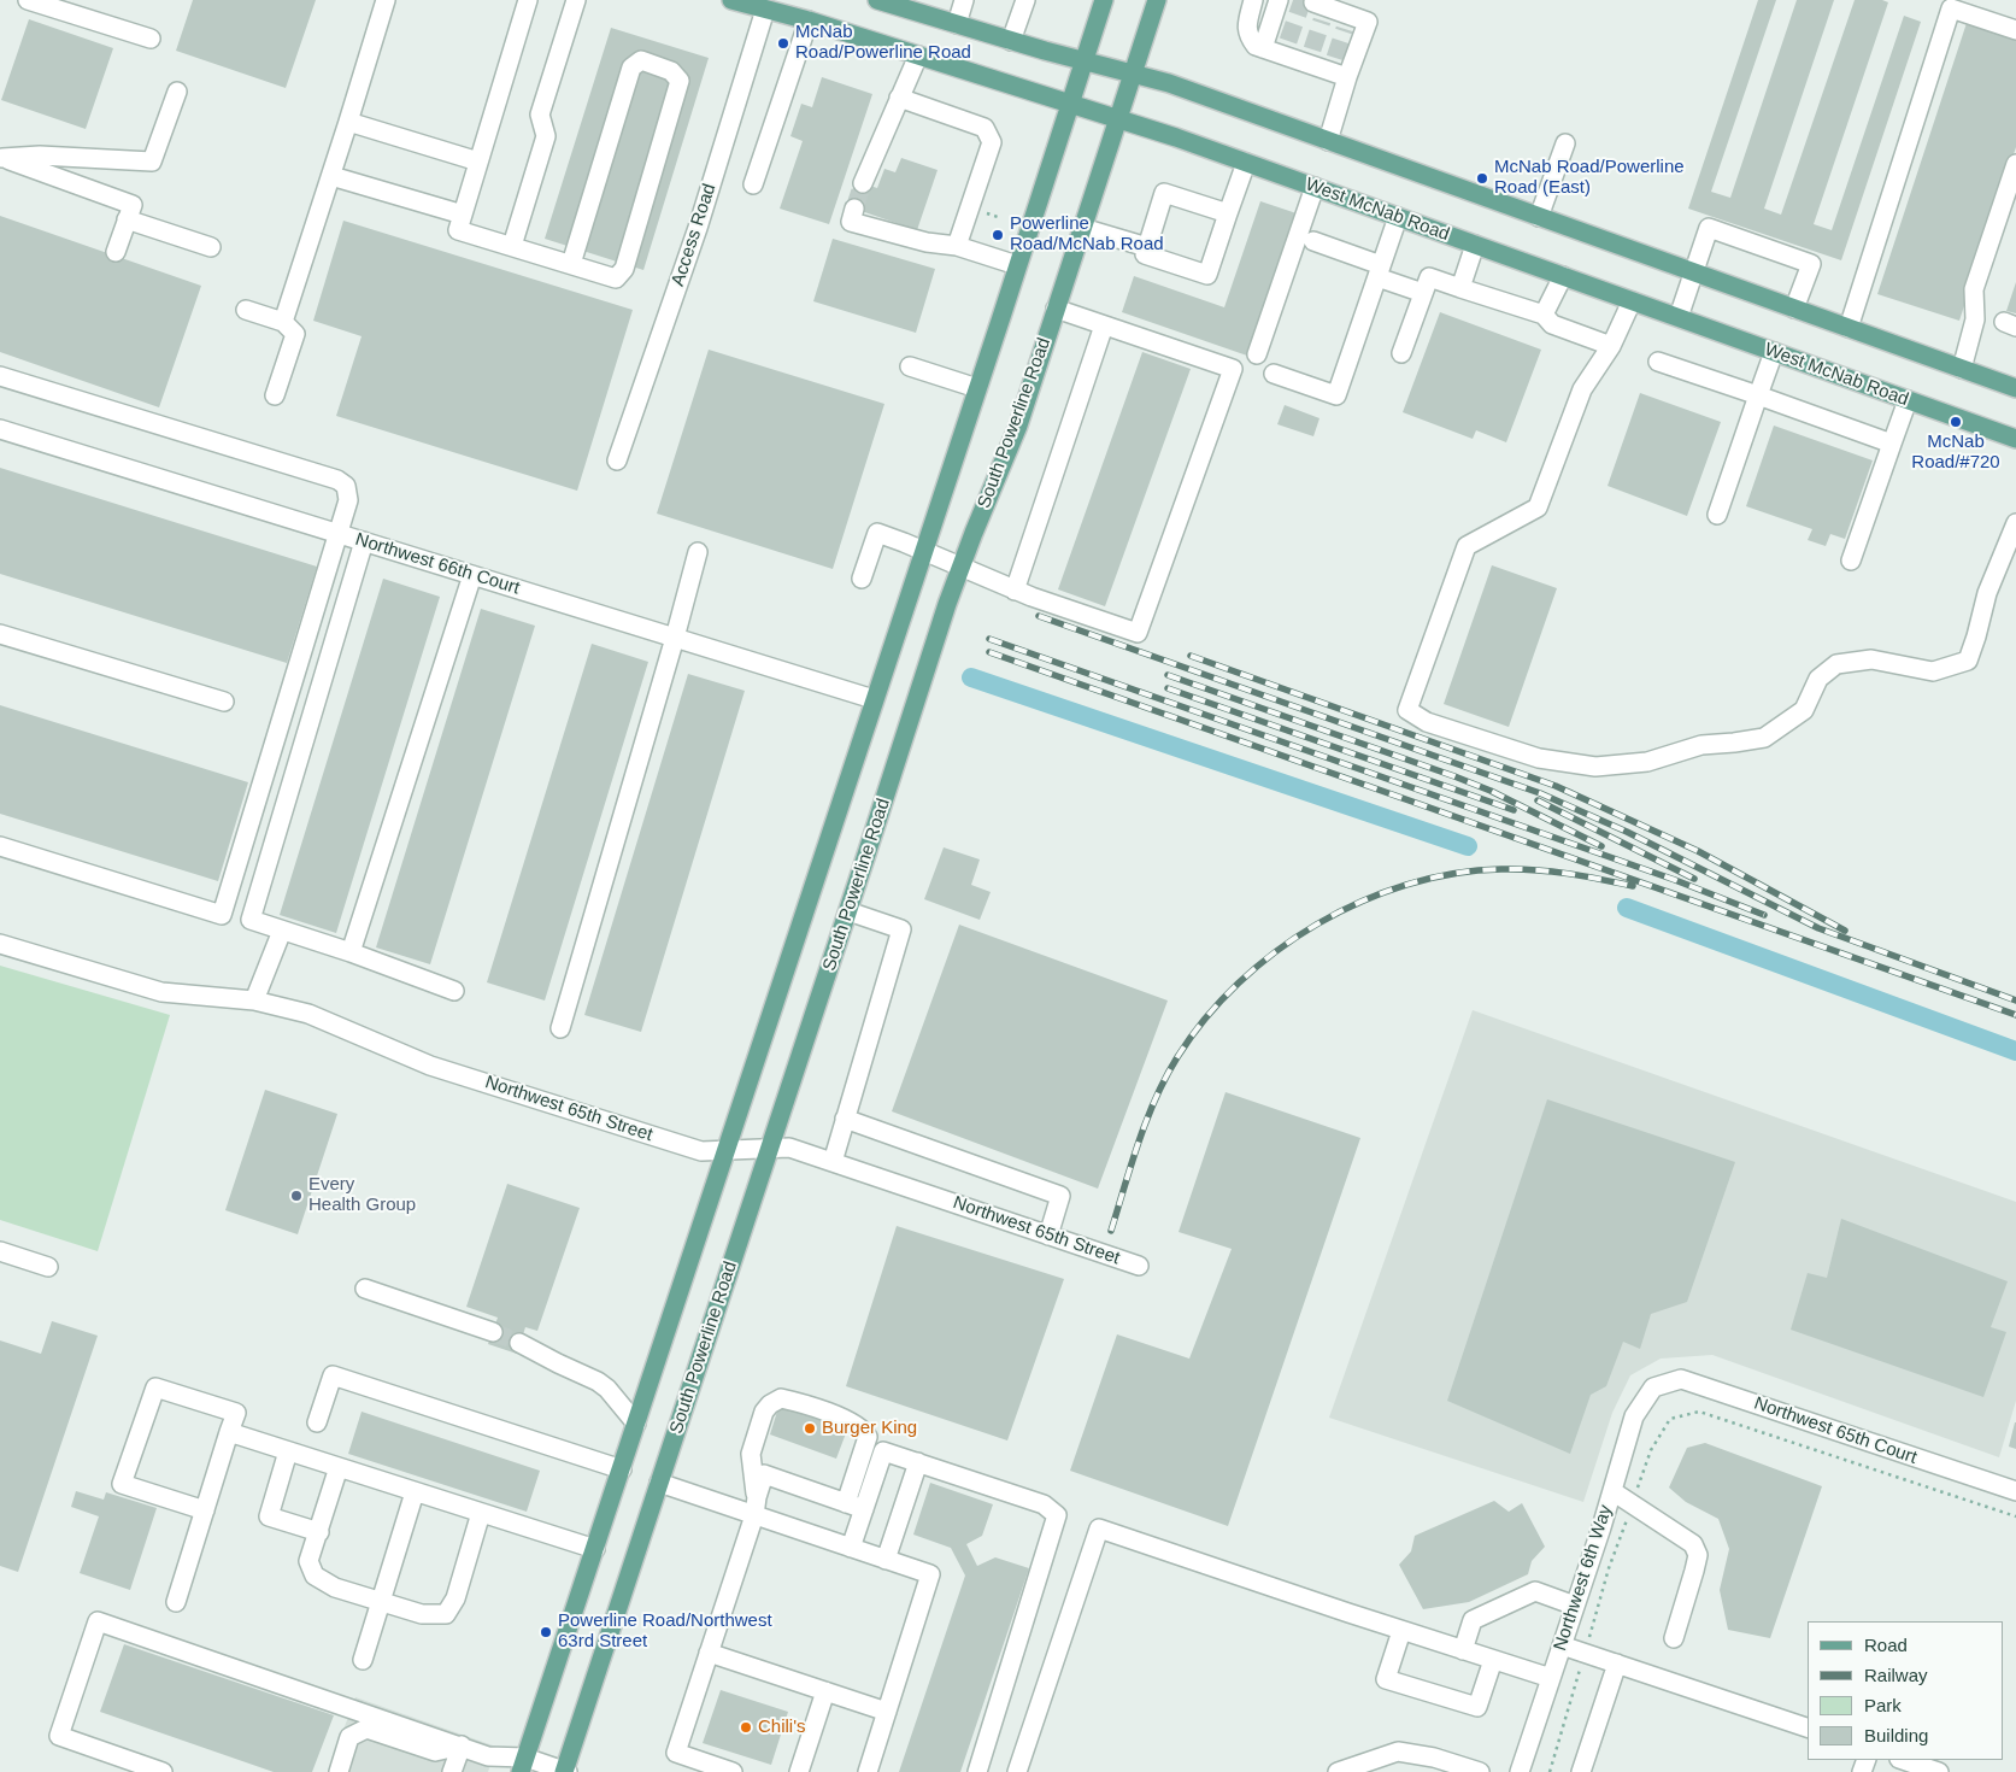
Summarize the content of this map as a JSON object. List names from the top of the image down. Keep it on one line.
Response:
{"streets":{"main road":["West McNab Road","South Powerline Road"],"street":["Access Road","Northwest 66th Court","Northwest 65th Street","Northwest 65th Court","Northwest 6th Way"]},"crossings":[["West McNab Road","Access Road"],["West McNab Road","South Powerline Road"],["South Powerline Road","Northwest 65th Street"],["Northwest 65th Court","Northwest 6th Way"]],"places":["McNab Road/Powerline Road","McNab Road/Powerline Road (East)","Powerline Road/McNab Road","McNab Road/#720","Every Health Group","Burger King","Powerline Road/Northwest 63rd Street","Chili's"],"legend":["Road","Railway","Park","Building"]}
